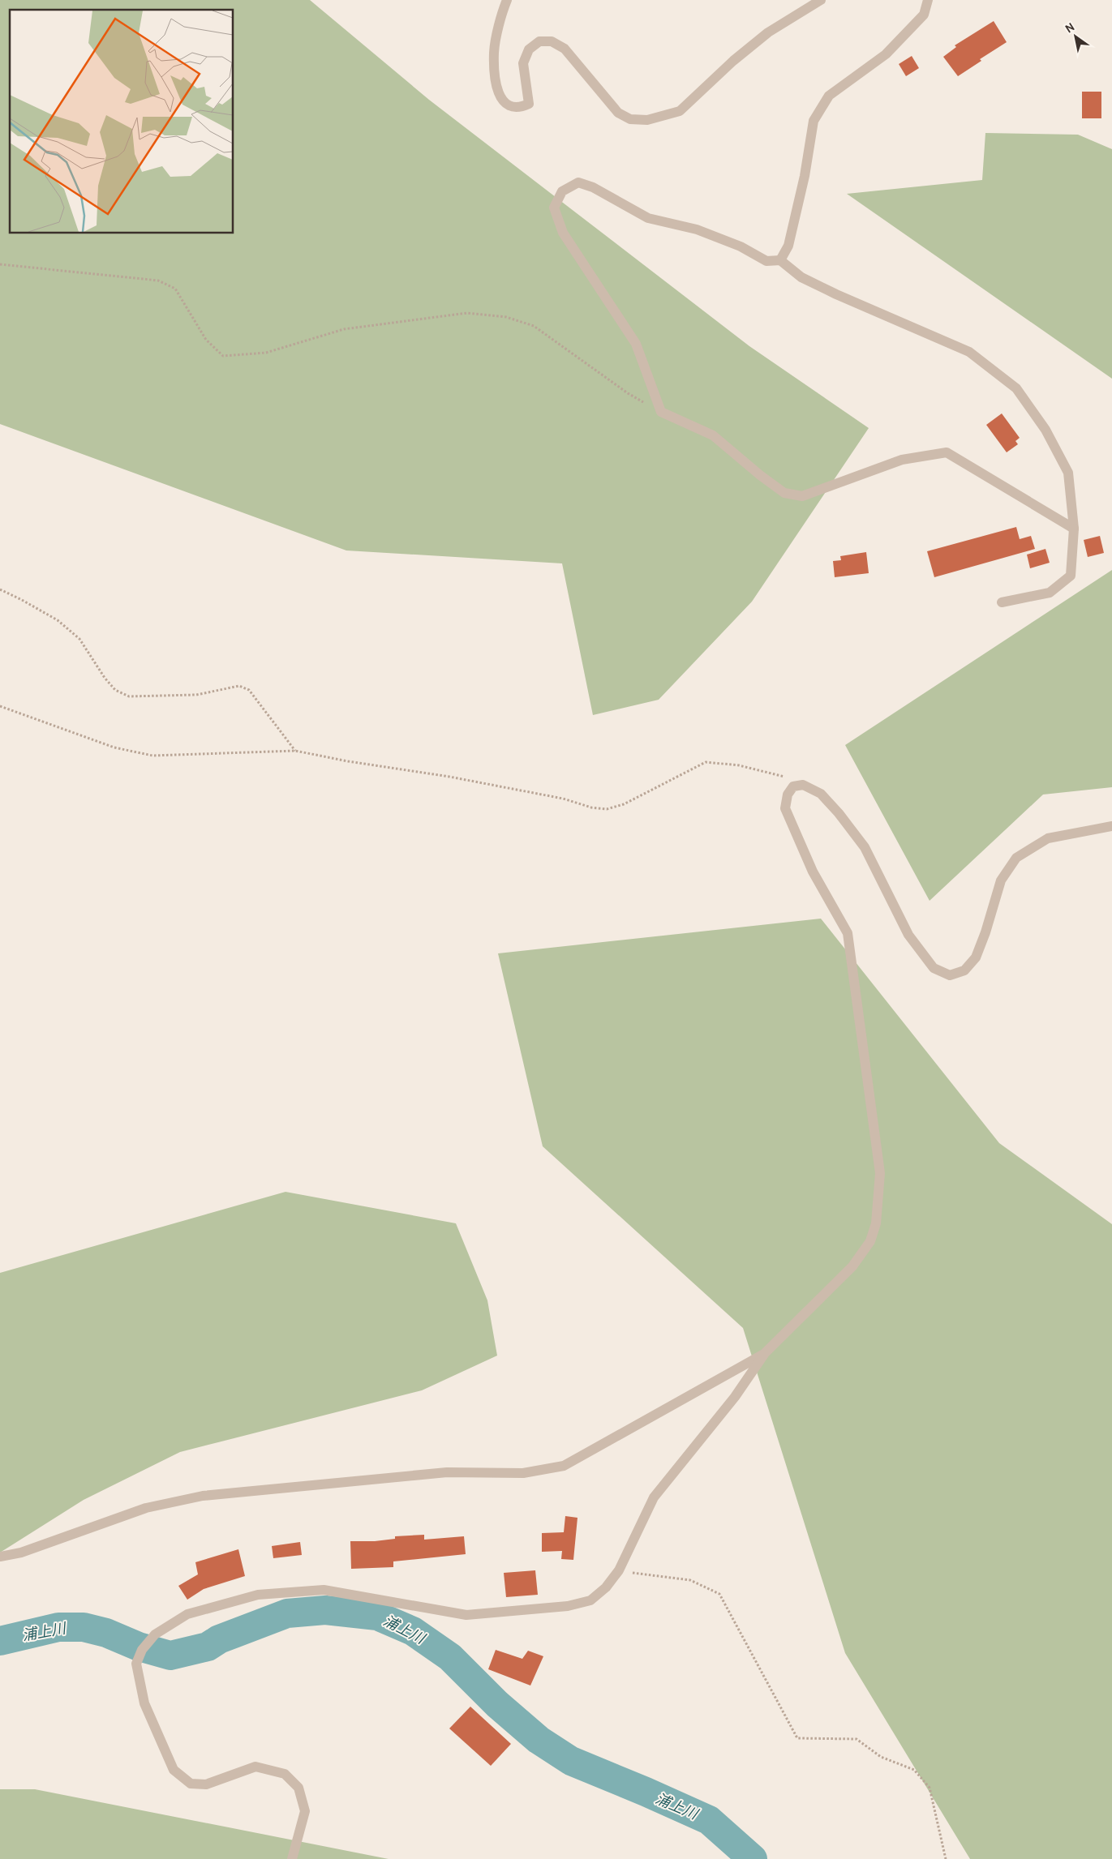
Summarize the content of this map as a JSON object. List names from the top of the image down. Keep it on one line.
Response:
{"water":["浦上川"],"north":"top left"}
